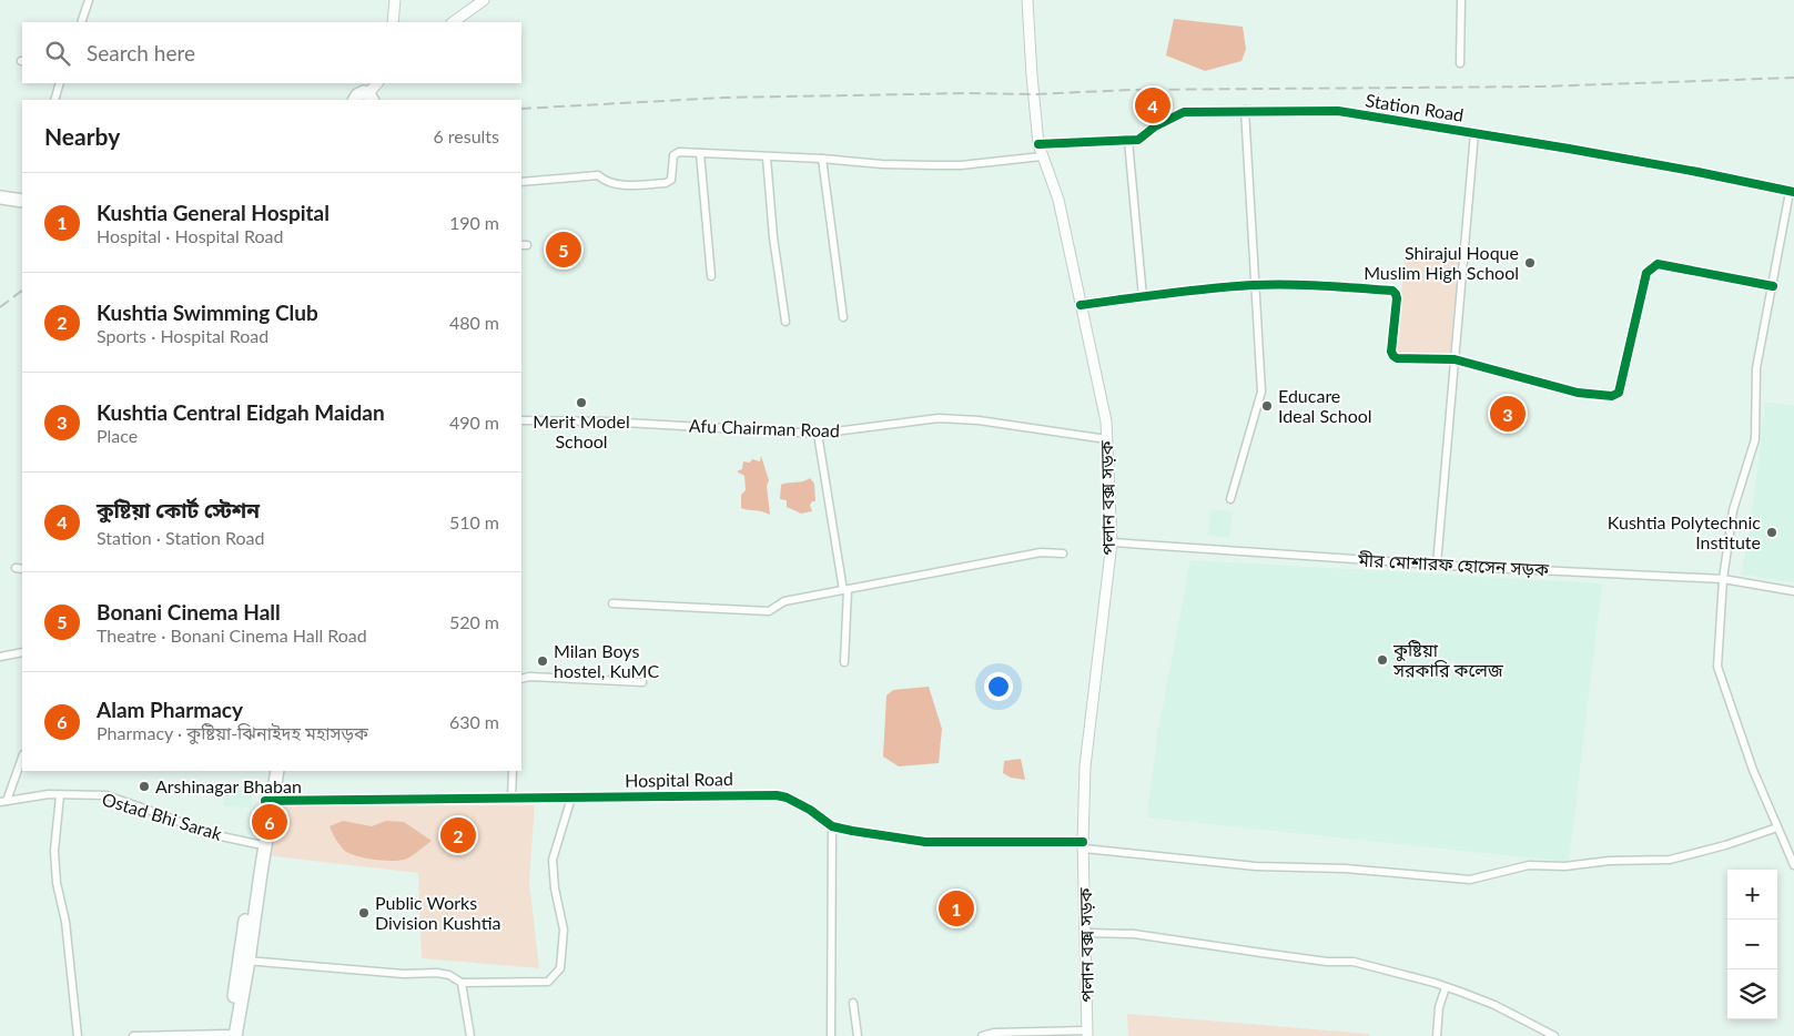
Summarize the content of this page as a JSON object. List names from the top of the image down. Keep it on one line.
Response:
{"streets":{"main road":["পলান বক্স সড়ক"],"street":["Station Road","Afu Chairman Road","মীর মোশারফ হোসেন সড়ক","Hospital Road","Ostad Bhi Sarak"]},"crossings":[["Station Road","পলান বক্স সড়ক"],["Afu Chairman Road","পলান বক্স সড়ক"],["পলান বক্স সড়ক","মীর মোশারফ হোসেন সড়ক"],["পলান বক্স সড়ক","Hospital Road"]],"places":["Shirajul Hoque Muslim High School","Merit Model School","Educare Ideal School","Kushtia Polytechnic Institute","কুষ্টিয়া সরকারি কলেজ","Milan Boys hostel, KuMC","Arshinagar Bhaban","Public Works Division Kushtia"],"page":{"search":"Search here","pins":["4","5","3","6","2","1"],"heading":["Nearby","6 results"],"list":[{"mark":"1","name":"Kushtia General Hospital","note":"Hospital · Hospital Road","value":"190 m"},{"mark":"2","name":"Kushtia Swimming Club","note":"Sports · Hospital Road","value":"480 m"},{"mark":"3","name":"Kushtia Central Eidgah Maidan","note":"Place","value":"490 m"},{"mark":"4","name":"কুষ্টিয়া কোর্ট স্টেশন","note":"Station · Station Road","value":"510 m"},{"mark":"5","name":"Bonani Cinema Hall","note":"Theatre · Bonani Cinema Hall Road","value":"520 m"},{"mark":"6","name":"Alam Pharmacy","note":"Pharmacy · কুষ্টিয়া-ঝিনাইদহ মহাসড়ক","value":"630 m"}],"map_buttons":["+","−"]}}
